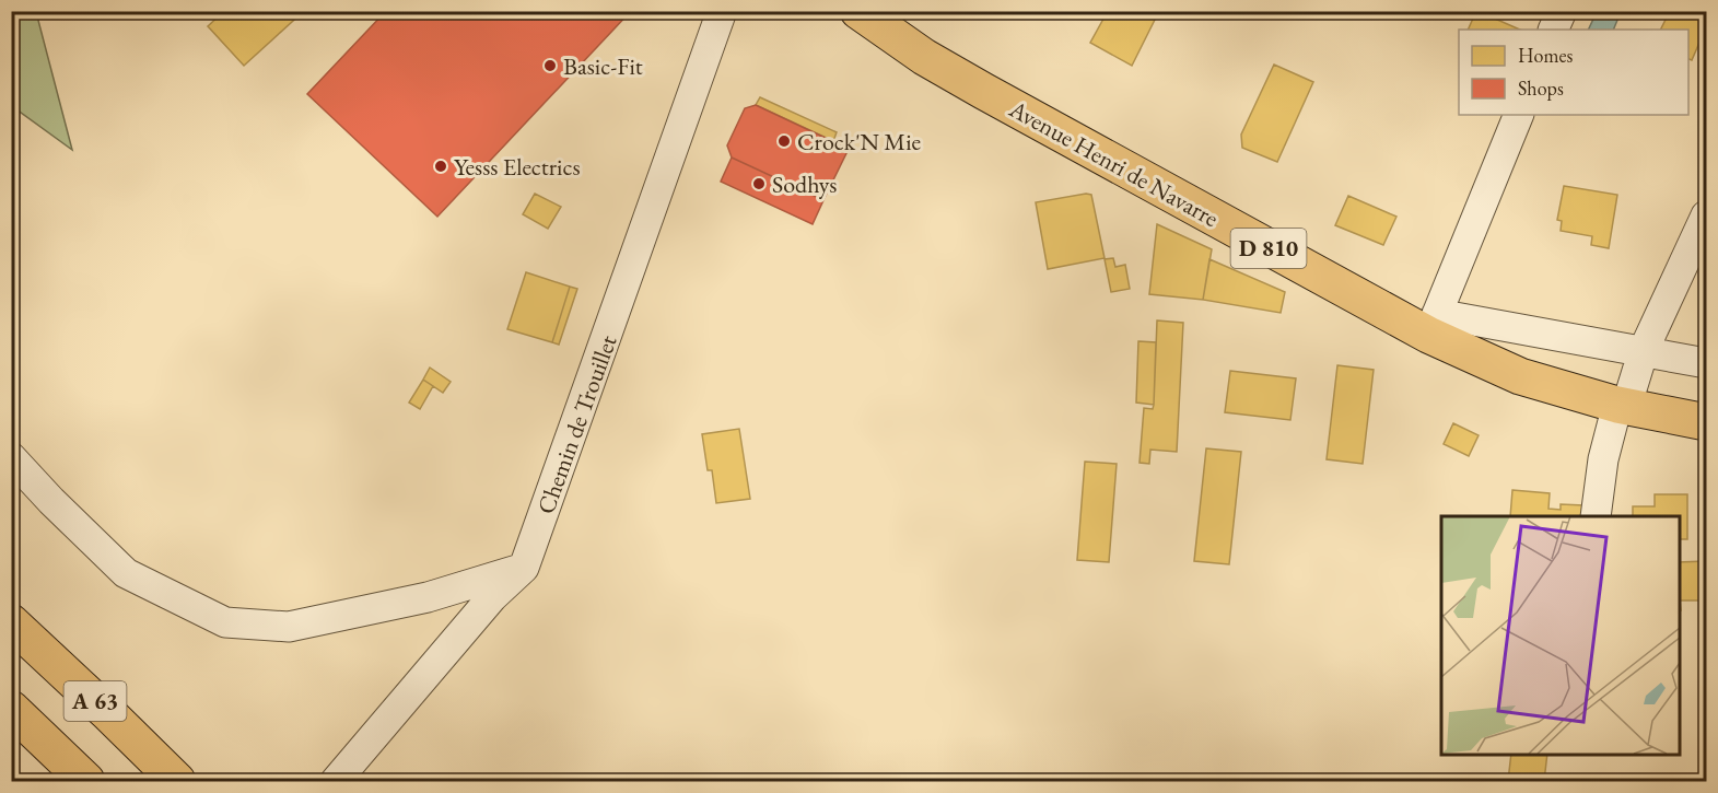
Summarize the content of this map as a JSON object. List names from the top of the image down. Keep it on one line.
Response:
{"streets":{"main road":["Avenue Henri de Navarre","D 810","A 63"],"street":["Chemin de Trouillet"]},"places":["Basic-Fit","Crock'N Mie","Yesss Electrics","Sodhys"],"legend":["Homes","Shops"]}
